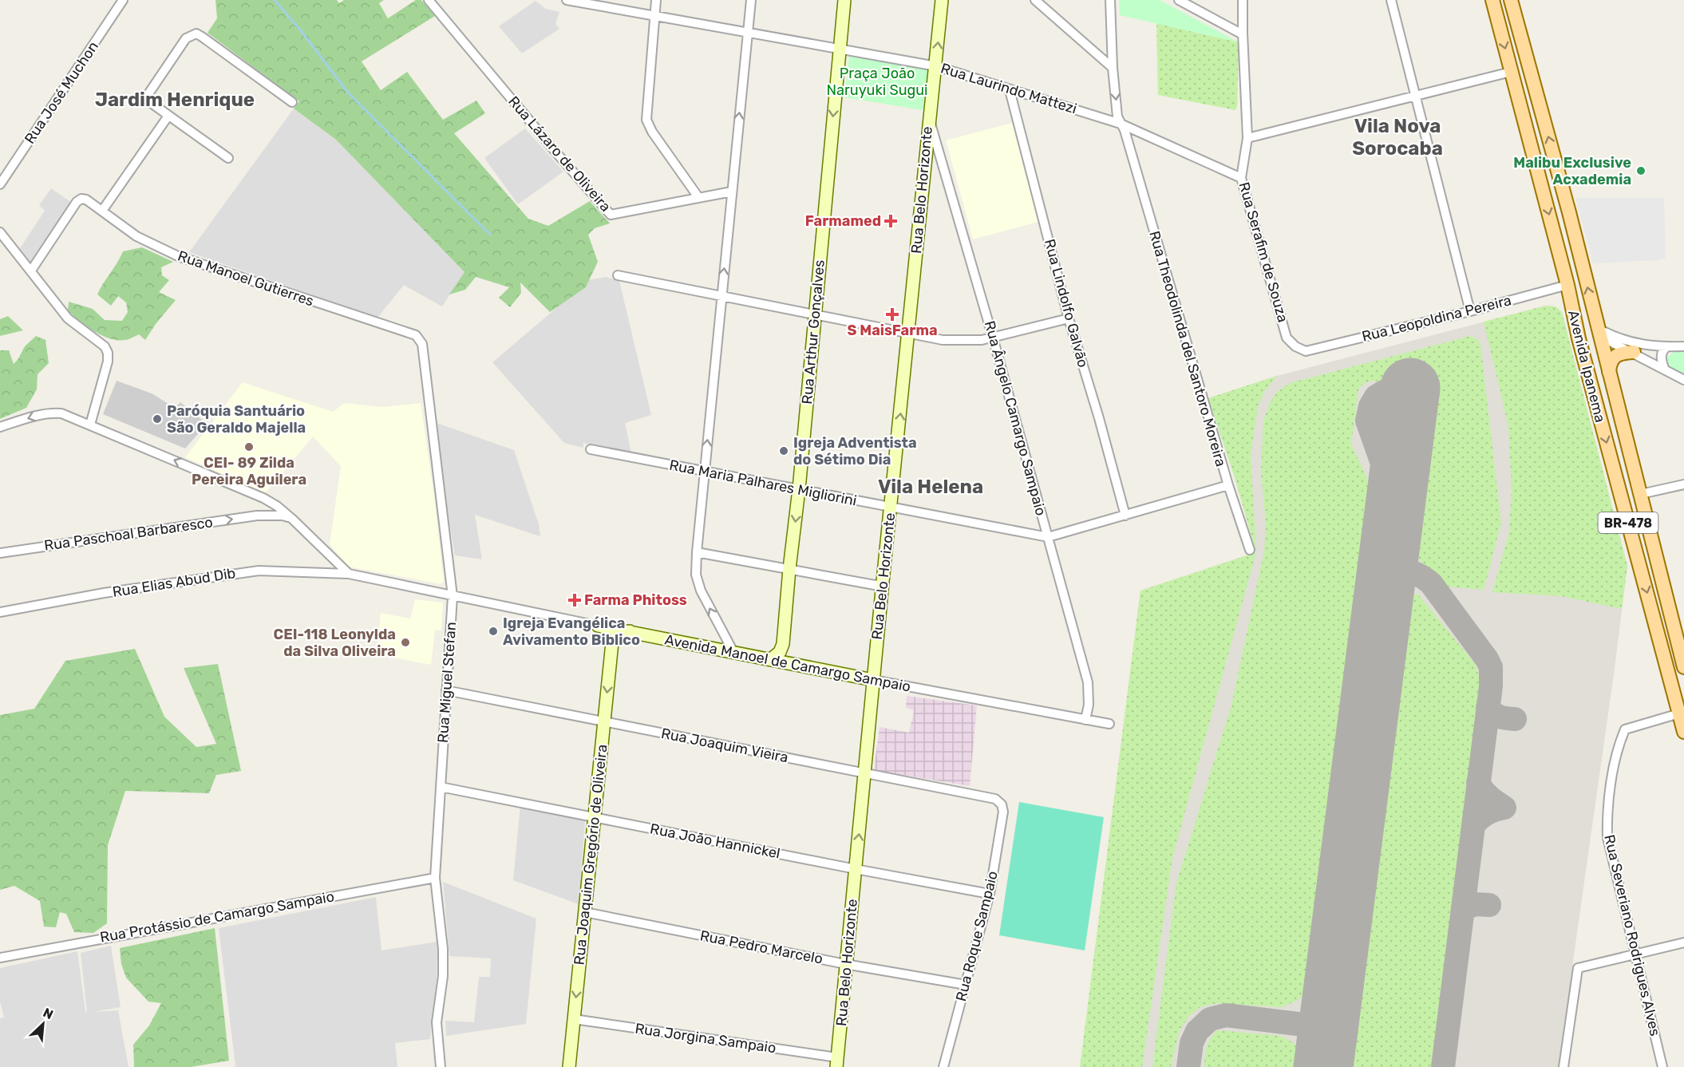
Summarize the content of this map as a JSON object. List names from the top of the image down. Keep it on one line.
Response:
{"streets":{"main road":["Avenida Ipanema","BR-478"],"street":["Rua Laurindo Mattezi","Rua José Muchon","Rua Lázaro de Oliveira","Rua Belo Horizonte","Rua Serafim de Souza","Rua Manoel Gutierres","Rua Lindolfo Galvão","Rua Leopoldina Pereira","Rua Arthur Gonçalves","Rua Theodolinda del Santoro Moreira","Rua Ângelo Camargo Sampaio","Rua Maria Palhares Migliorini","Rua Paschoal Barbaresco","Rua Elias Abud Dib","Avenida Manoel de Camargo Sampaio","Rua Miguel Stefan","Rua Joaquim Vieira","Rua João Hannickel","Rua Joaquim Gregório de Oliveira","Rua Protássio de Camargo Sampaio","Rua Severiano Rodrigues Alves","Rua Roque Sampaio","Rua Pedro Marcelo","Rua Jorgina Sampaio"]},"crossings":[["Rua Laurindo Mattezi","Rua Belo Horizonte"],["Rua Laurindo Mattezi","Rua Serafim de Souza"],["Rua Laurindo Mattezi","Rua Lindolfo Galvão"],["Rua Laurindo Mattezi","Rua Arthur Gonçalves"],["Rua Laurindo Mattezi","Rua Theodolinda del Santoro Moreira"],["Rua Belo Horizonte","Rua Ângelo Camargo Sampaio"],["Rua Belo Horizonte","Rua Maria Palhares Migliorini"],["Rua Belo Horizonte","Avenida Manoel de Camargo Sampaio"],["Rua Belo Horizonte","Rua Joaquim Vieira"],["Rua Belo Horizonte","Rua João Hannickel"],["Rua Belo Horizonte","Rua Pedro Marcelo"],["Rua Belo Horizonte","Rua Jorgina Sampaio"],["Rua Serafim de Souza","Rua Leopoldina Pereira"],["Rua Manoel Gutierres","Rua Miguel Stefan"],["Rua Leopoldina Pereira","Avenida Ipanema"],["Rua Arthur Gonçalves","Rua Maria Palhares Migliorini"],["Rua Arthur Gonçalves","Avenida Manoel de Camargo Sampaio"],["Avenida Ipanema","Rua Severiano Rodrigues Alves"],["Rua Ângelo Camargo Sampaio","Rua Maria Palhares Migliorini"],["Rua Ângelo Camargo Sampaio","Avenida Manoel de Camargo Sampaio"],["Rua Elias Abud Dib","Avenida Manoel de Camargo Sampaio"],["Avenida Manoel de Camargo Sampaio","Rua Miguel Stefan"],["Rua Miguel Stefan","Rua Joaquim Vieira"],["Rua Miguel Stefan","Rua João Hannickel"],["Rua Miguel Stefan","Rua Protássio de Camargo Sampaio"],["Rua Joaquim Vieira","Rua Joaquim Gregório de Oliveira"],["Rua Joaquim Vieira","Rua Roque Sampaio"],["Rua João Hannickel","Rua Joaquim Gregório de Oliveira"],["Rua João Hannickel","Rua Roque Sampaio"],["Rua Joaquim Gregório de Oliveira","Rua Pedro Marcelo"],["Rua Joaquim Gregório de Oliveira","Rua Jorgina Sampaio"],["Rua Roque Sampaio","Rua Pedro Marcelo"]],"one_way":["Rua Paschoal Barbaresco","Rua Joaquim Gregório de Oliveira"],"districts":["Jardim Henrique","Vila Nova Sorocaba","Vila Helena"],"parks":["Praça João Naruyuki Sugui"],"places":{"other":["Malibu Exclusive Acxademia","Paróquia Santuário São Geraldo Majella","CEI- 89 Zilda Pereira Aguilera","Igreja Adventista do Sétimo Dia","Igreja Evangélica Avivamento Biblico","CEI-118 Leonylda da Silva Oliveira"],"health":["Farmamed","S MaisFarma","Farma Phitoss"]},"north":"top right"}
